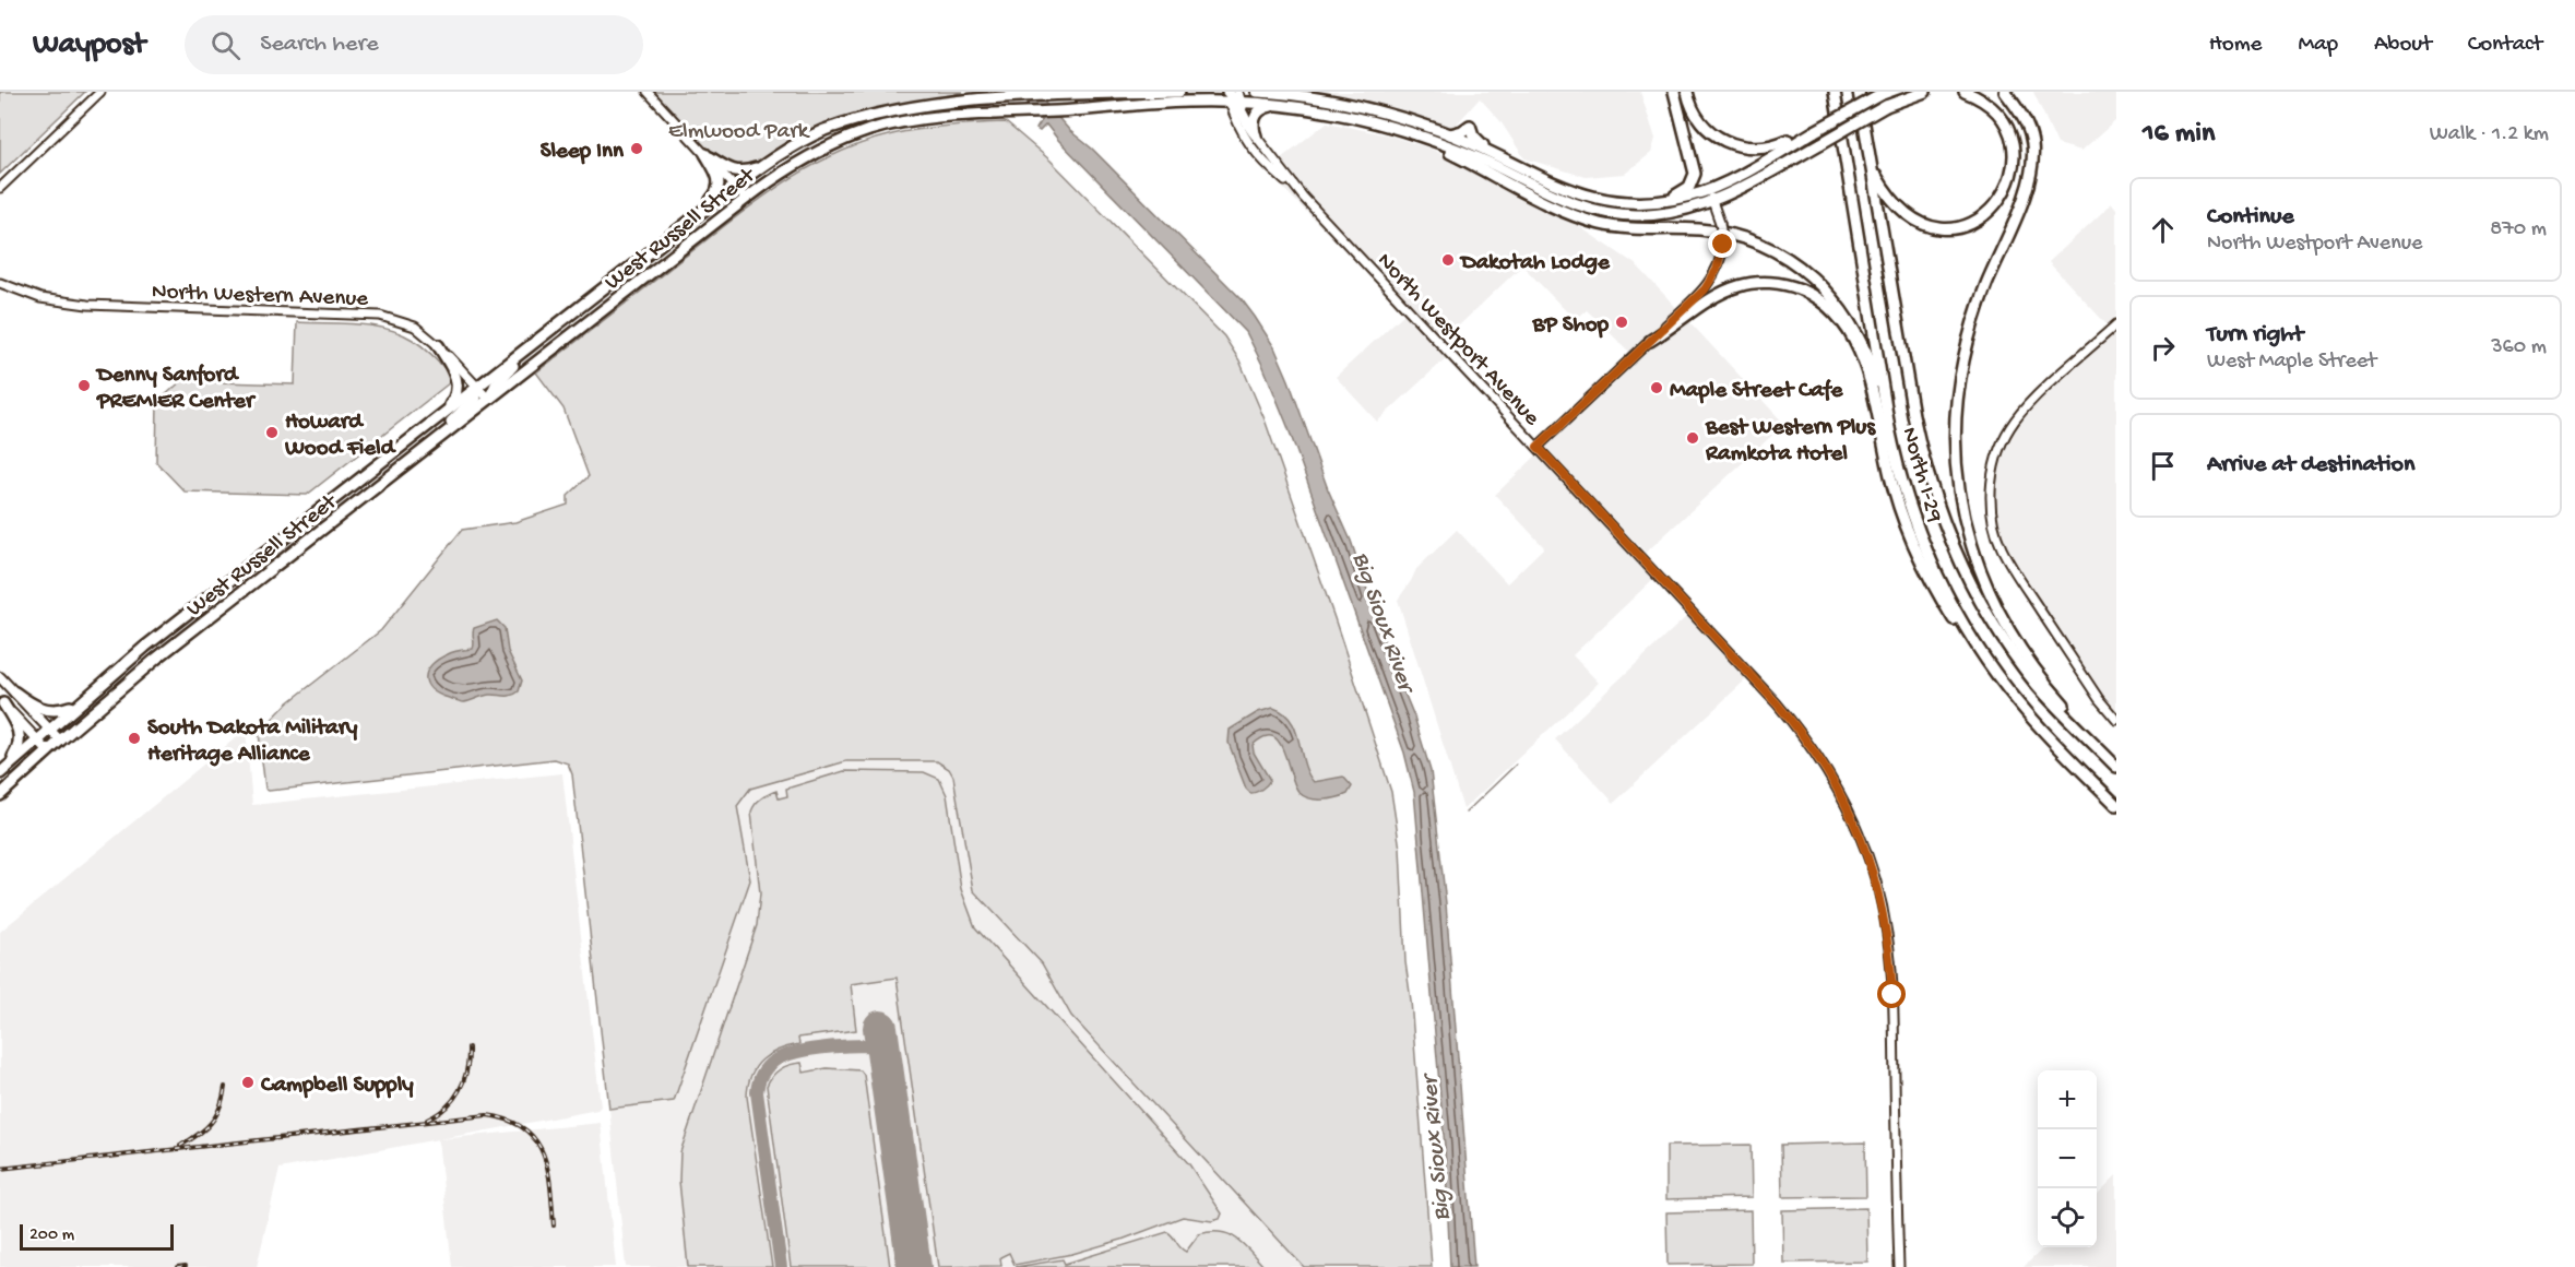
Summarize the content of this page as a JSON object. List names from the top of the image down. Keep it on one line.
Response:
{"streets":{"highway":["West Russell Street","North I-29"],"main road":["North Western Avenue","North Westport Avenue"]},"crossings":[["West Russell Street","North Western Avenue"],["West Russell Street","North Westport Avenue"]],"water":["Big Sioux River"],"parks":["Elmwood Park"],"places":["Sleep Inn","Dakotah Lodge","BP Shop","Denny Sanford PREMIER Center","Maple Street Cafe","Howard Wood Field","Best Western Plus Ramkota Hotel","South Dakota Military Heritage Alliance","Campbell Supply"],"scale_bar":"200 m","page":{"header":"Waypost","search":"Search here","nav":["Home","Map","About","Contact"],"heading":["16 min","Walk · 1.2 km"],"list":[["Continue","North Westport Avenue","870 m"],["Turn right","West Maple Street","360 m"],"Arrive at destination"],"map_buttons":["+","−"],"scale":"200 m"}}
